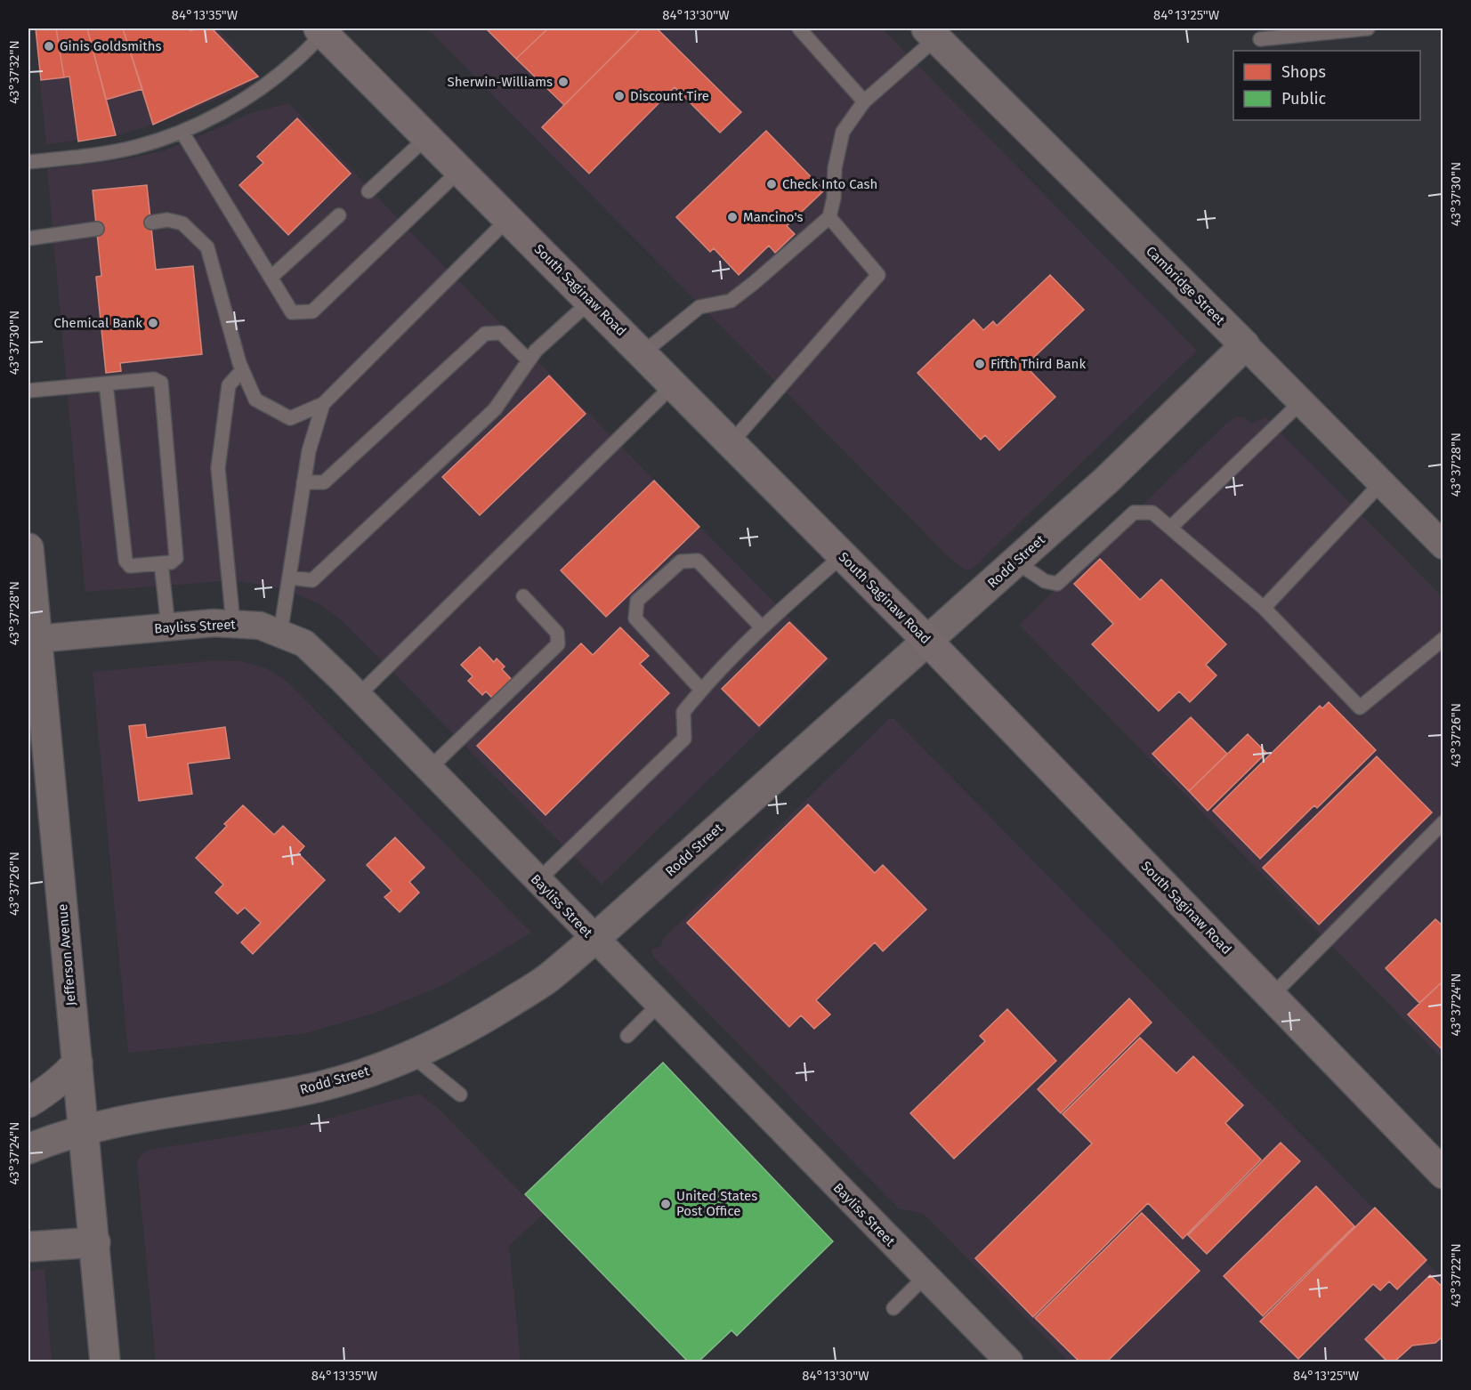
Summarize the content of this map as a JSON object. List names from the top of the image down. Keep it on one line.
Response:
{"streets":{"main road":["South Saginaw Road"],"street":["Cambridge Street","Rodd Street","Bayliss Street","Jefferson Avenue"]},"crossings":[["Cambridge Street","Rodd Street"],["South Saginaw Road","Rodd Street"],["Rodd Street","Bayliss Street"],["Rodd Street","Jefferson Avenue"],["Bayliss Street","Jefferson Avenue"]],"places":["Ginis Goldsmiths","Sherwin-Williams","Discount Tire","Check Into Cash","Mancino's","Chemical Bank","Fifth Third Bank","United States Post Office"],"legend":["Shops","Public"],"coordinates":["84°13'35\"W","84°13'30\"W","84°13'25\"W","43°37'32\"N","43°37'30\"N","43°37'28\"N","43°37'26\"N","43°37'24\"N","43°37'22\"N"]}
